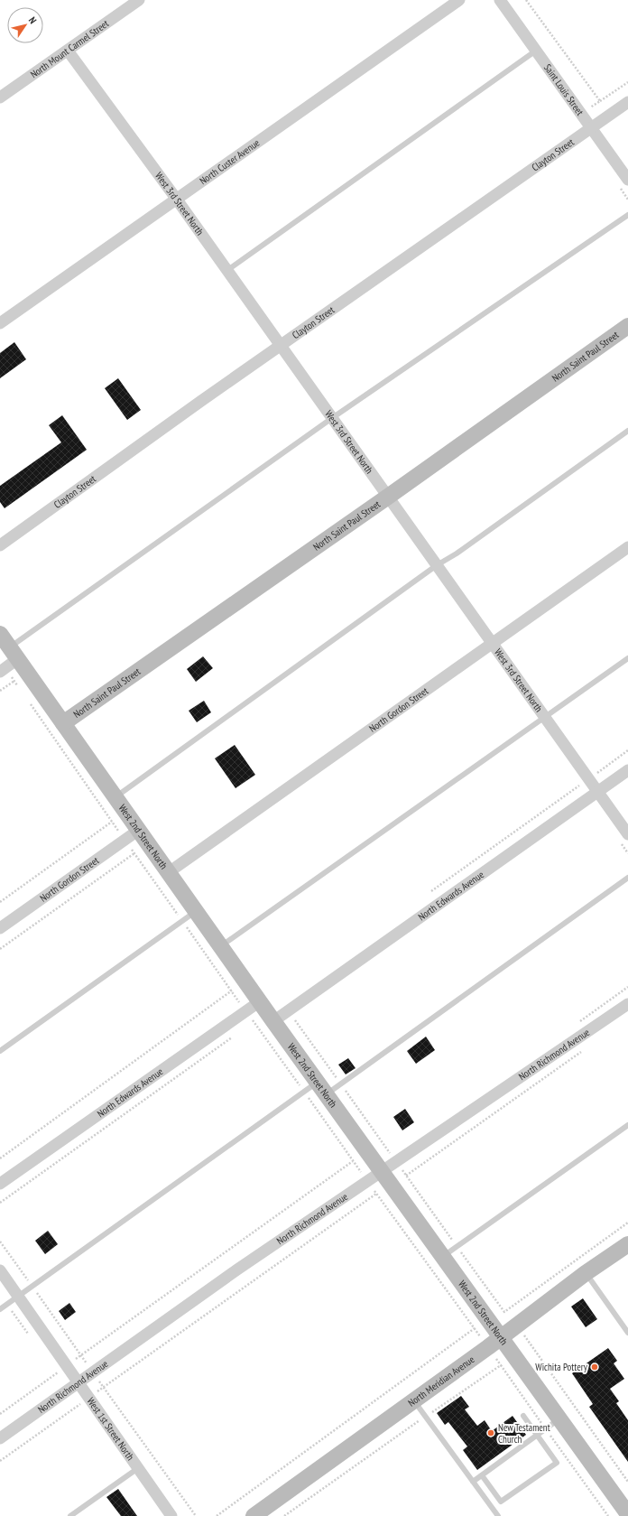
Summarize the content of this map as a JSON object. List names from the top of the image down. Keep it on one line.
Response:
{"streets":{"street":["North Mount Carmel Street","Saint Louis Street","Clayton Street","North Custer Avenue","West 3rd Street North","North Saint Paul Street","North Gordon Street","West 2nd Street North","North Edwards Avenue","North Richmond Avenue","North Meridian Avenue","West 1st Street North"]},"crossings":[["North Mount Carmel Street","West 3rd Street North"],["Saint Louis Street","Clayton Street"],["Clayton Street","West 3rd Street North"],["North Custer Avenue","West 3rd Street North"],["West 3rd Street North","North Saint Paul Street"],["West 3rd Street North","North Gordon Street"],["West 3rd Street North","North Edwards Avenue"],["North Saint Paul Street","West 2nd Street North"],["North Gordon Street","West 2nd Street North"],["West 2nd Street North","North Edwards Avenue"],["West 2nd Street North","North Richmond Avenue"],["West 2nd Street North","North Meridian Avenue"],["North Richmond Avenue","West 1st Street North"]],"places":["Wichita Pottery","New Testament Church"],"north":"top right"}
